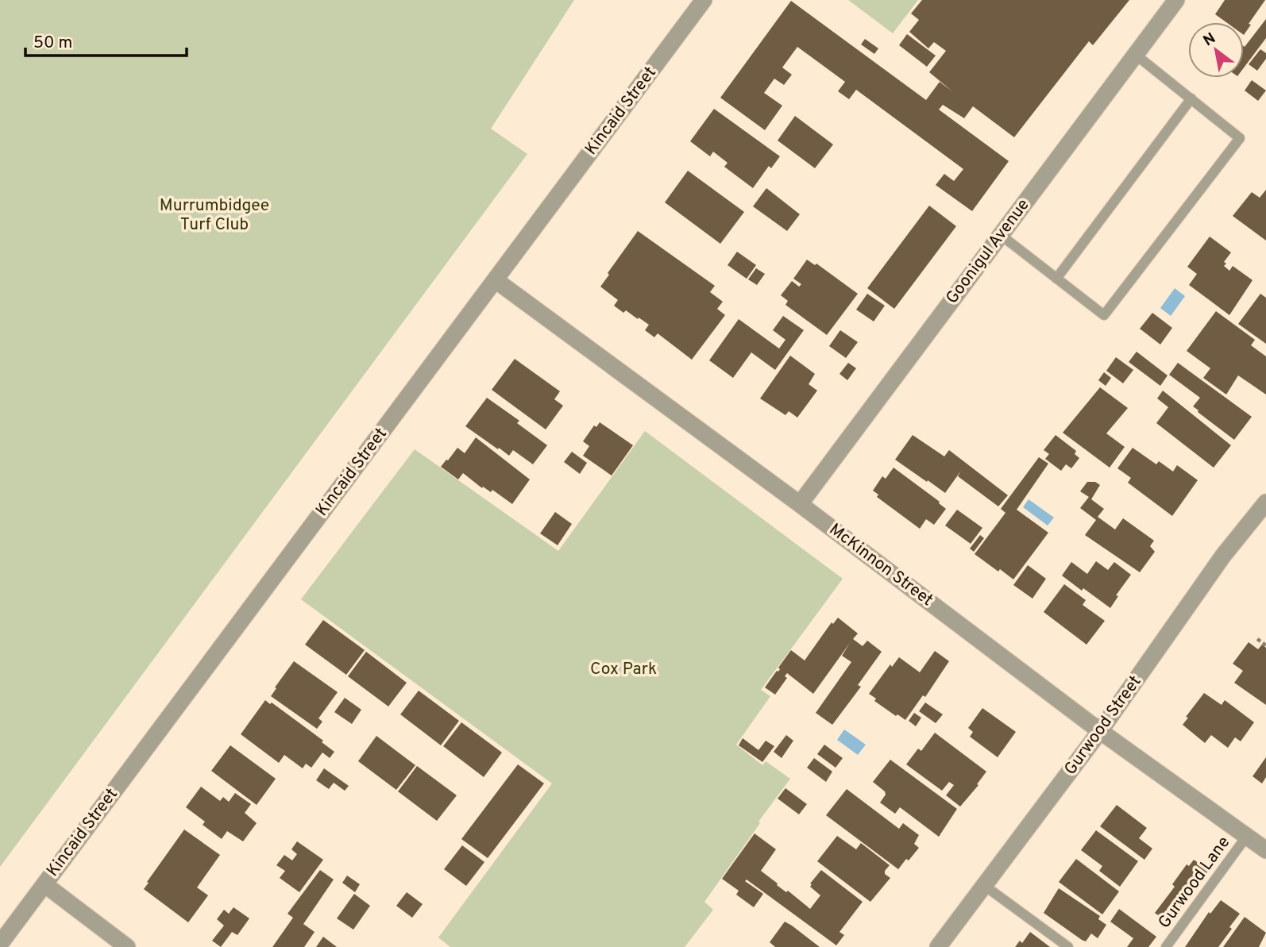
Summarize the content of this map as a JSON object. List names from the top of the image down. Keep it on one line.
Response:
{"streets":{"street":["Kincaid Street","Goonigul Avenue","McKinnon Street","Gurwood Street"],"lane":["Gurwood Lane"]},"crossings":[["Kincaid Street","McKinnon Street"],["Goonigul Avenue","McKinnon Street"],["McKinnon Street","Gurwood Street"],["McKinnon Street","Gurwood Lane"]],"parks":["Murrumbidgee Turf Club","Cox Park"],"scale_bar":"50 m","north":"top left"}
